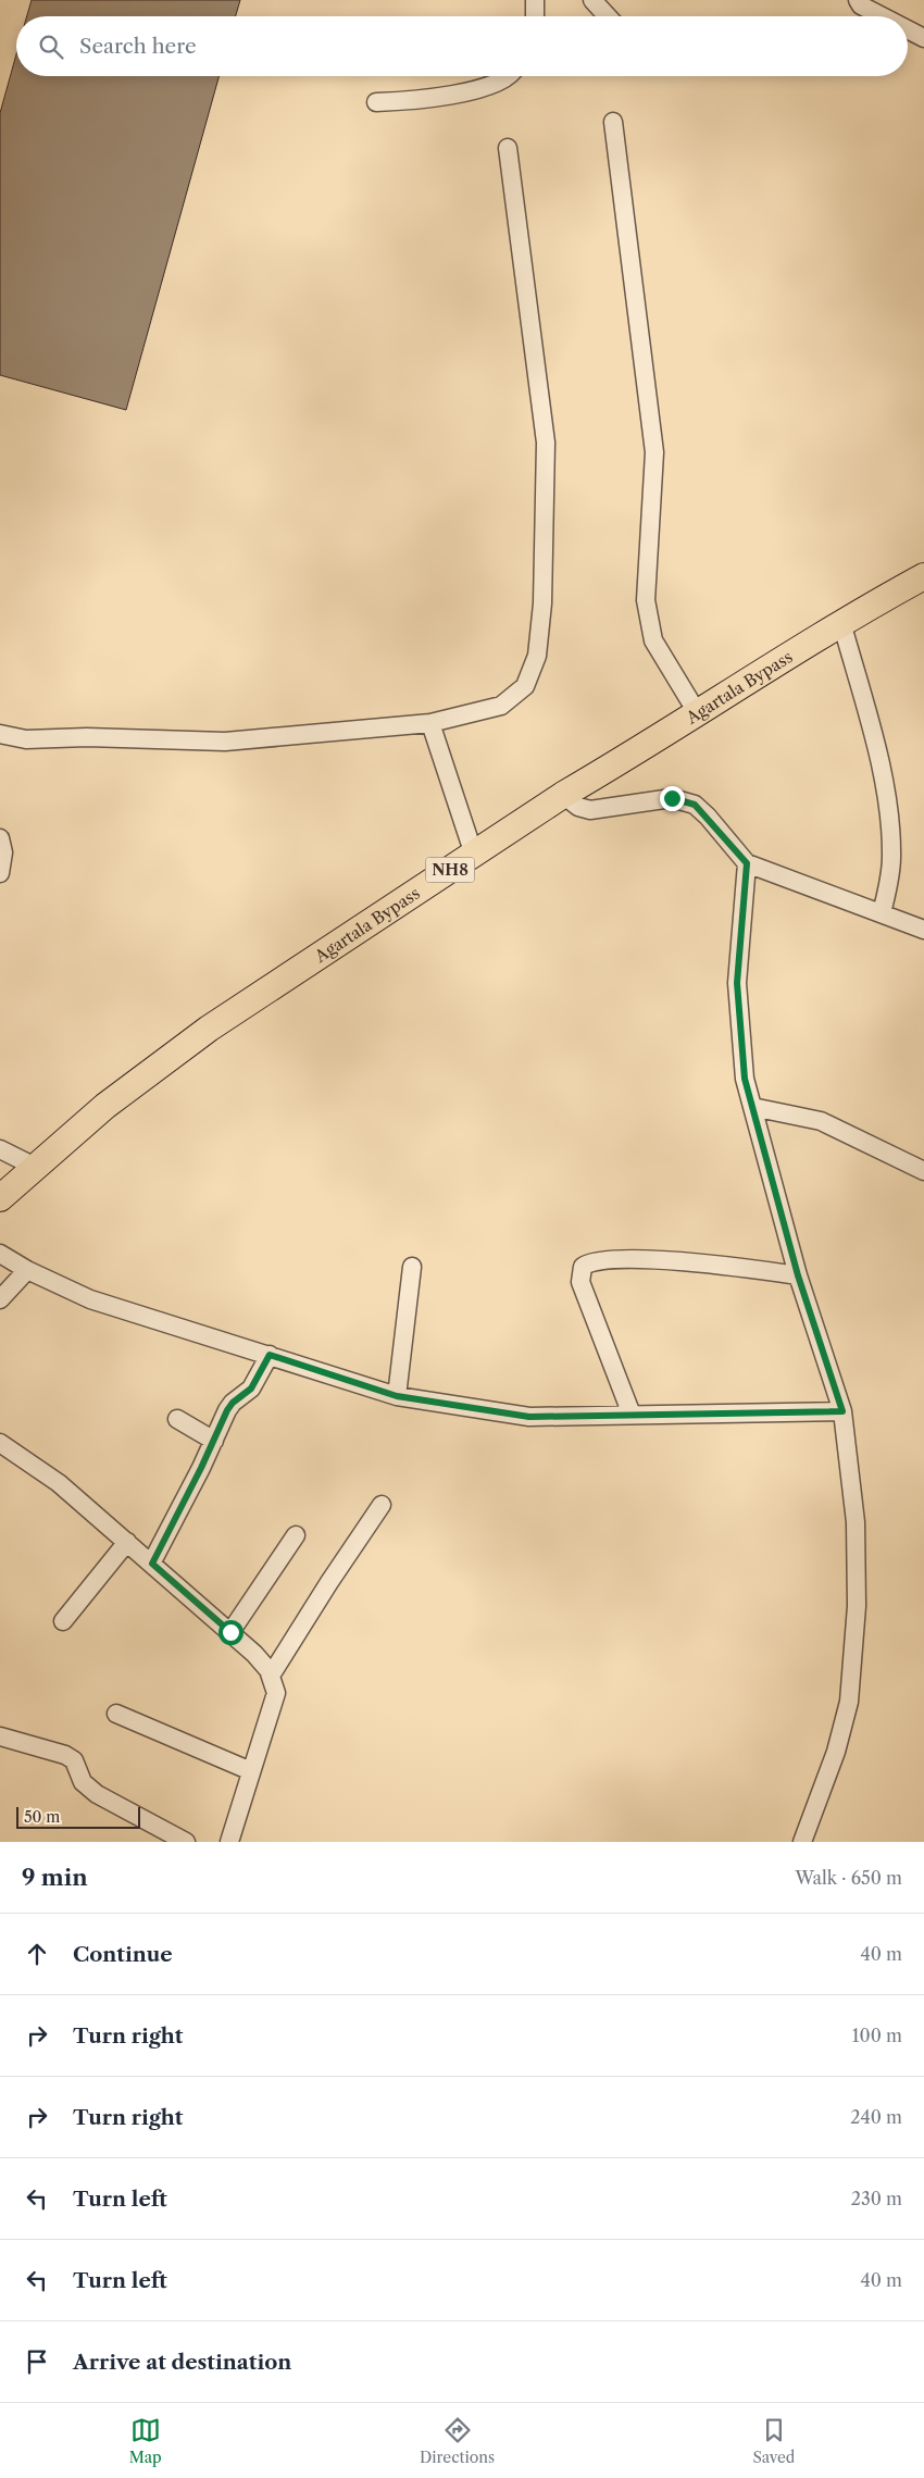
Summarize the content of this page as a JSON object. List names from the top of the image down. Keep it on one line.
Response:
{"streets":{"highway":["Agartala Bypass","NH8"]},"scale_bar":"50 m","page":{"search":"Search here","scale":"50 m","heading":["9 min","Walk · 650 m"],"list":[["Continue","40 m"],["Turn right","100 m"],["Turn right","240 m"],["Turn left","230 m"],["Turn left","40 m"],"Arrive at destination"],"nav":["Map","Directions","Saved"]}}
